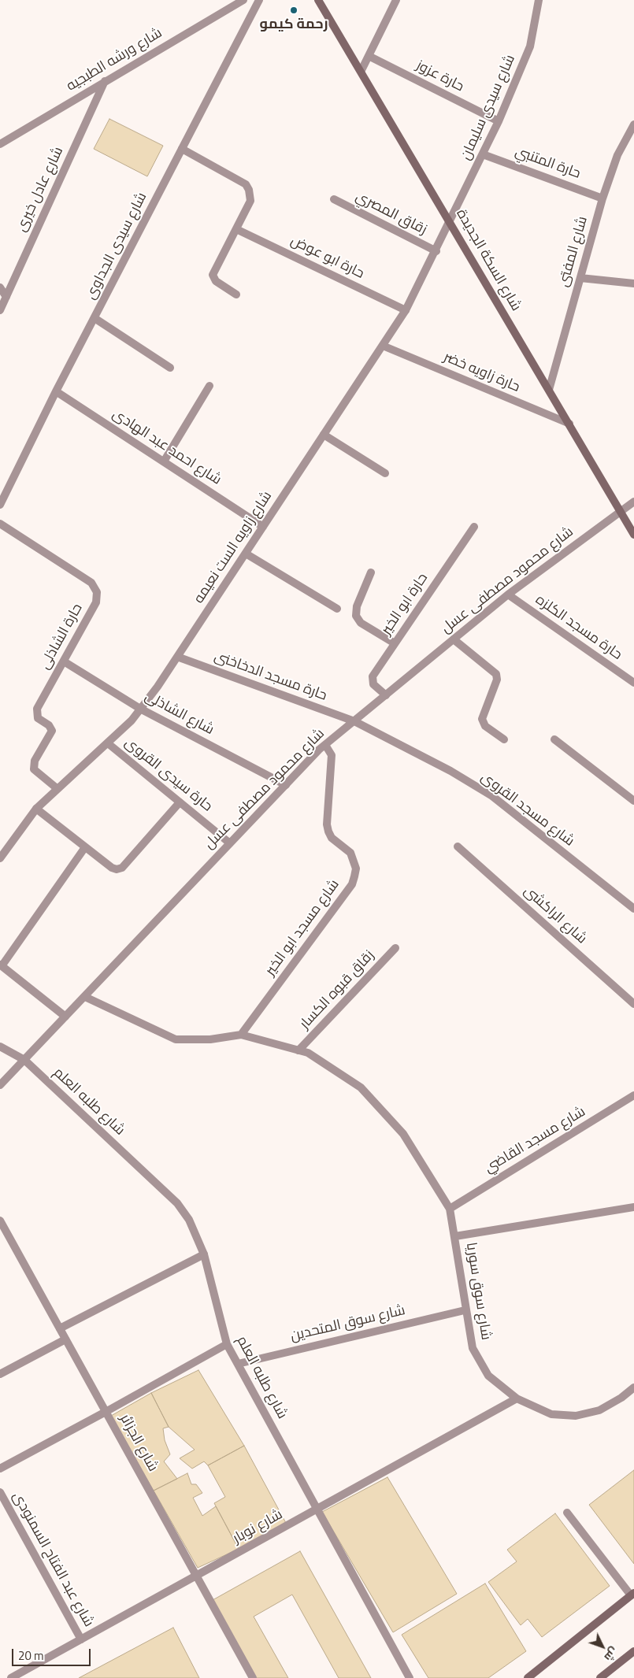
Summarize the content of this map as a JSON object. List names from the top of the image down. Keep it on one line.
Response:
{"streets":{"street":["شارع ورشه الطبجيه","حارة عزوز","شارع سيدى سليمان","حارة المتنبي","شارع عادل خيرى","زقاق المصري","شارع سيدى الجداوى","شارع المفتى","حارة ابو عوض","شارع السكة الجديدة","حارة زاويه خضر","شارع احمد عبد الهادى","شارع زاويه الست نعيمه","شارع محمود مصطفى عسل","حارة ابو الخير","حارة مسجد الكلزه","حارة الشاذلى","حارة مسجد الدخاخنى","شارع الشاذلى","حارة سيدى القروى","شارع مسجد القروى","شارع الراكشى","شارع مسجد ابو الخير","زقاق قبوه الكسار","شارع طلبه العلم","شارع مسجد القاضي","شارع سوق سوريا","شارع سوق المتحدين","شارع الجزائر","شارع نوبار","شارع عبد الفتاح السمنودى"]},"crossings":[["شارع ورشه الطبجيه","شارع عادل خيرى"],["حارة عزوز","شارع سيدى سليمان"],["شارع سيدى سليمان","حارة المتنبي"],["شارع سيدى سليمان","شارع السكة الجديدة"],["شارع سيدى سليمان","شارع زاويه الست نعيمه"],["حارة المتنبي","شارع المفتى"],["زقاق المصري","شارع زاويه الست نعيمه"],["شارع سيدى الجداوى","شارع احمد عبد الهادى"],["شارع المفتى","شارع السكة الجديدة"],["حارة ابو عوض","شارع زاويه الست نعيمه"],["شارع السكة الجديدة","حارة زاويه خضر"],["شارع السكة الجديدة","شارع زاويه الست نعيمه"],["شارع السكة الجديدة","شارع محمود مصطفى عسل"],["حارة زاويه خضر","شارع زاويه الست نعيمه"],["شارع احمد عبد الهادى","شارع زاويه الست نعيمه"],["شارع زاويه الست نعيمه","حارة الشاذلى"],["شارع زاويه الست نعيمه","حارة مسجد الدخاخنى"],["شارع زاويه الست نعيمه","شارع الشاذلى"],["شارع زاويه الست نعيمه","حارة سيدى القروى"],["شارع محمود مصطفى عسل","حارة ابو الخير"],["شارع محمود مصطفى عسل","حارة مسجد الكلزه"],["شارع محمود مصطفى عسل","حارة مسجد الدخاخنى"],["شارع محمود مصطفى عسل","شارع الشاذلى"],["شارع محمود مصطفى عسل","حارة سيدى القروى"],["شارع محمود مصطفى عسل","شارع مسجد القروى"],["شارع محمود مصطفى عسل","شارع مسجد ابو الخير"],["شارع محمود مصطفى عسل","شارع طلبه العلم"],["حارة الشاذلى","شارع الشاذلى"],["حارة مسجد الدخاخنى","شارع مسجد القروى"],["شارع طلبه العلم","شارع سوق المتحدين"],["شارع طلبه العلم","شارع نوبار"],["شارع مسجد القاضي","شارع سوق سوريا"],["شارع سوق سوريا","شارع سوق المتحدين"],["شارع سوق سوريا","شارع نوبار"],["شارع الجزائر","شارع نوبار"],["شارع نوبار","شارع عبد الفتاح السمنودى"]],"places":["رحمة كيمو"],"scale_bar":"20 m","north":"bottom right"}
